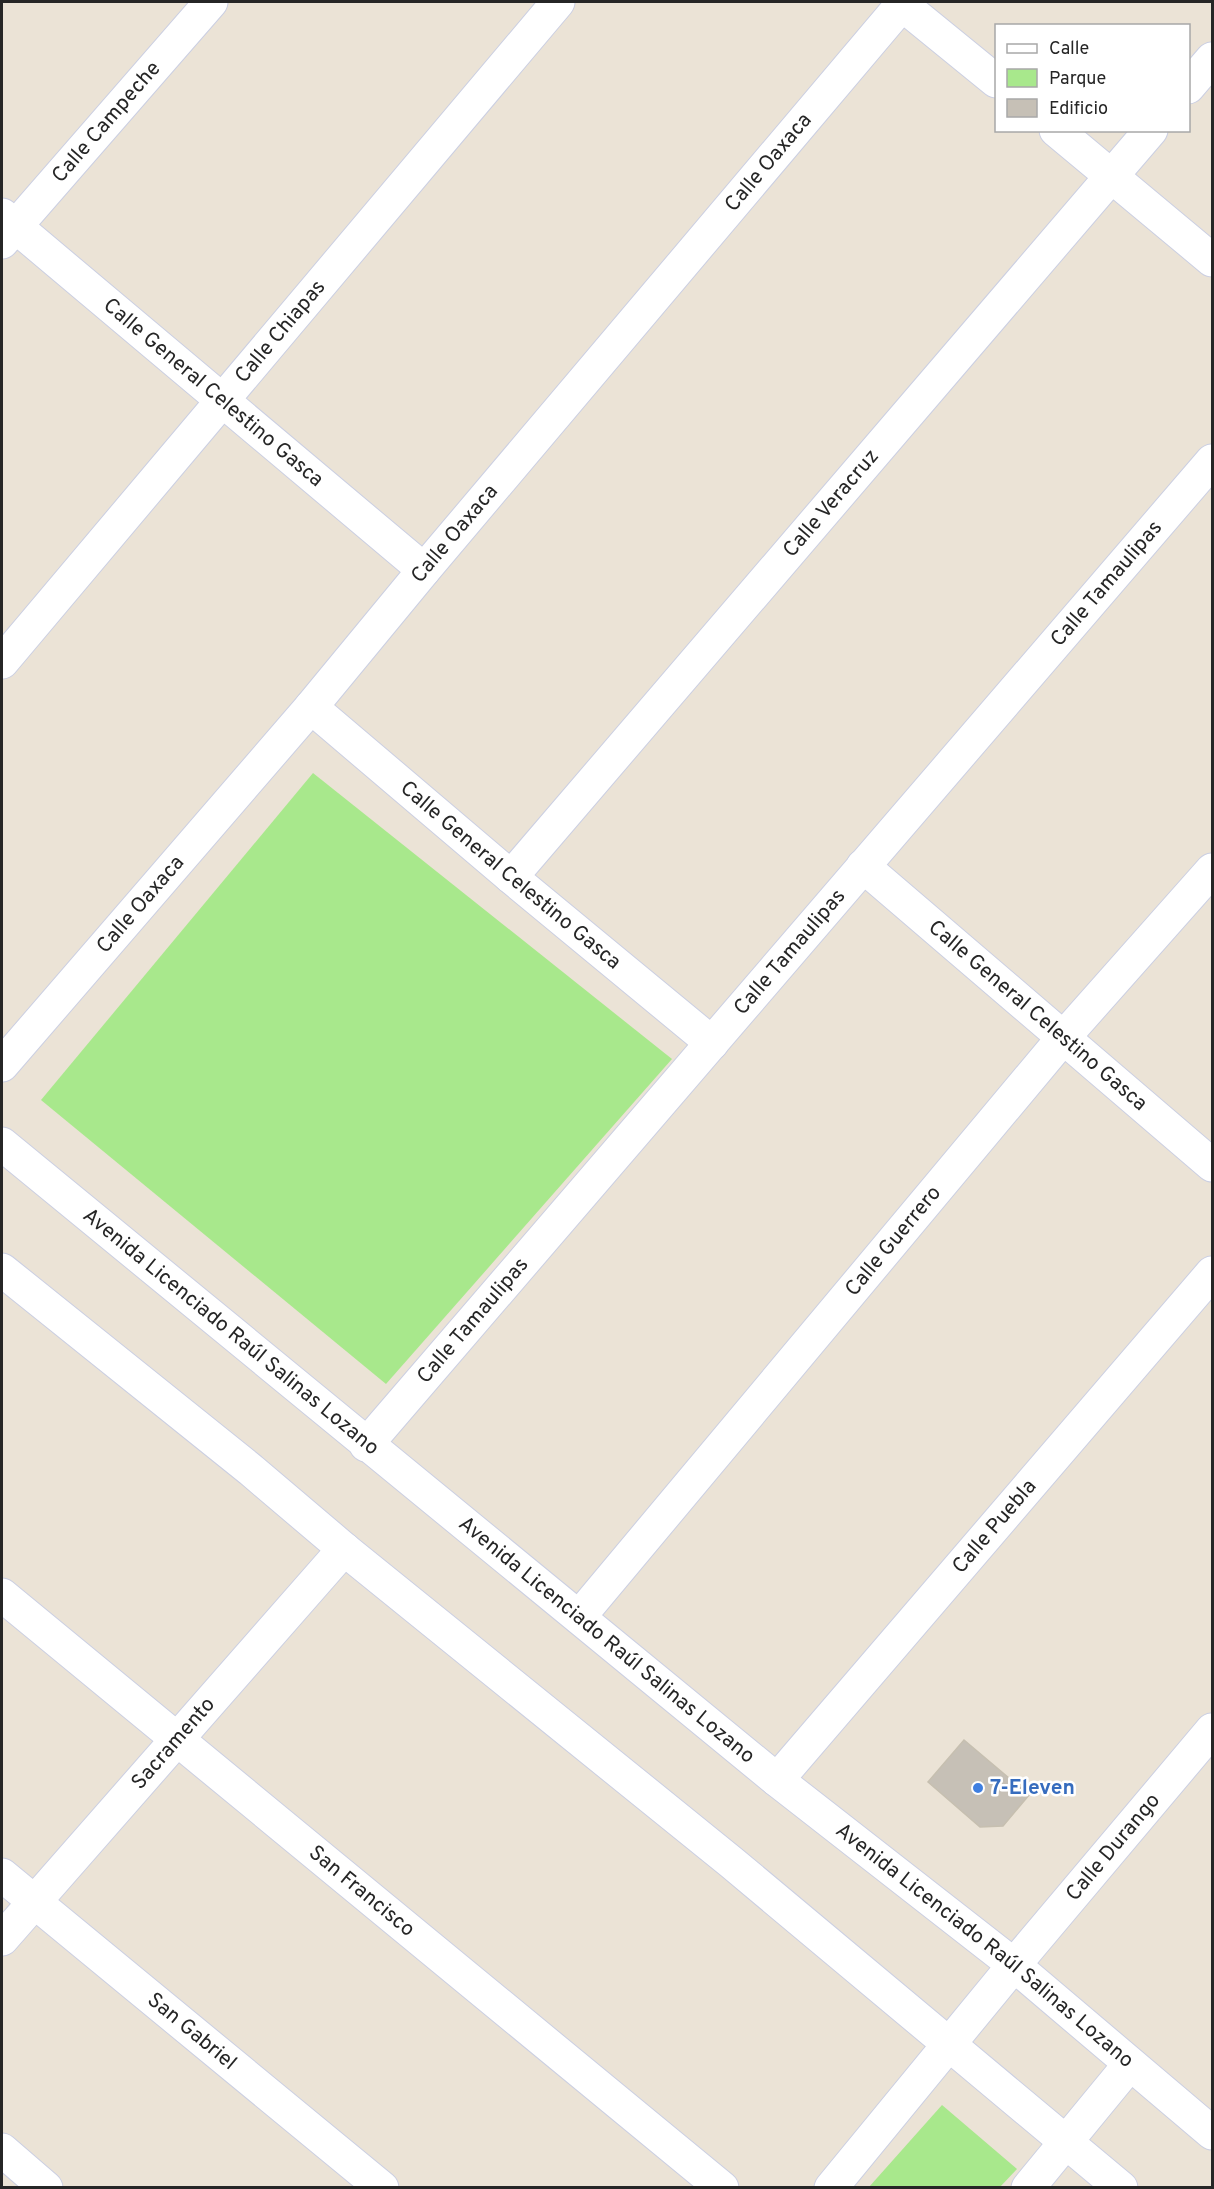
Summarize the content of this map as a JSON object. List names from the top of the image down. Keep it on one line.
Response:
{"streets":{"street":["Calle Campeche","Calle Oaxaca","Calle Chiapas","Calle General Celestino Gasca","Calle Veracruz","Calle Tamaulipas","Calle Guerrero","Avenida Licenciado Raúl Salinas Lozano","Calle Puebla","Sacramento","Calle Durango","San Francisco","San Gabriel"]},"crossings":[["Calle Campeche","Calle General Celestino Gasca"],["Calle Oaxaca","Calle General Celestino Gasca"],["Calle Chiapas","Calle General Celestino Gasca"],["Calle General Celestino Gasca","Calle Veracruz"],["Calle General Celestino Gasca","Calle Tamaulipas"],["Calle General Celestino Gasca","Calle Guerrero"],["Calle Tamaulipas","Avenida Licenciado Raúl Salinas Lozano"],["Calle Guerrero","Avenida Licenciado Raúl Salinas Lozano"],["Avenida Licenciado Raúl Salinas Lozano","Calle Puebla"],["Avenida Licenciado Raúl Salinas Lozano","Calle Durango"],["Sacramento","San Francisco"],["Sacramento","San Gabriel"]],"places":["7-Eleven"],"legend":["Calle","Parque","Edificio"]}
